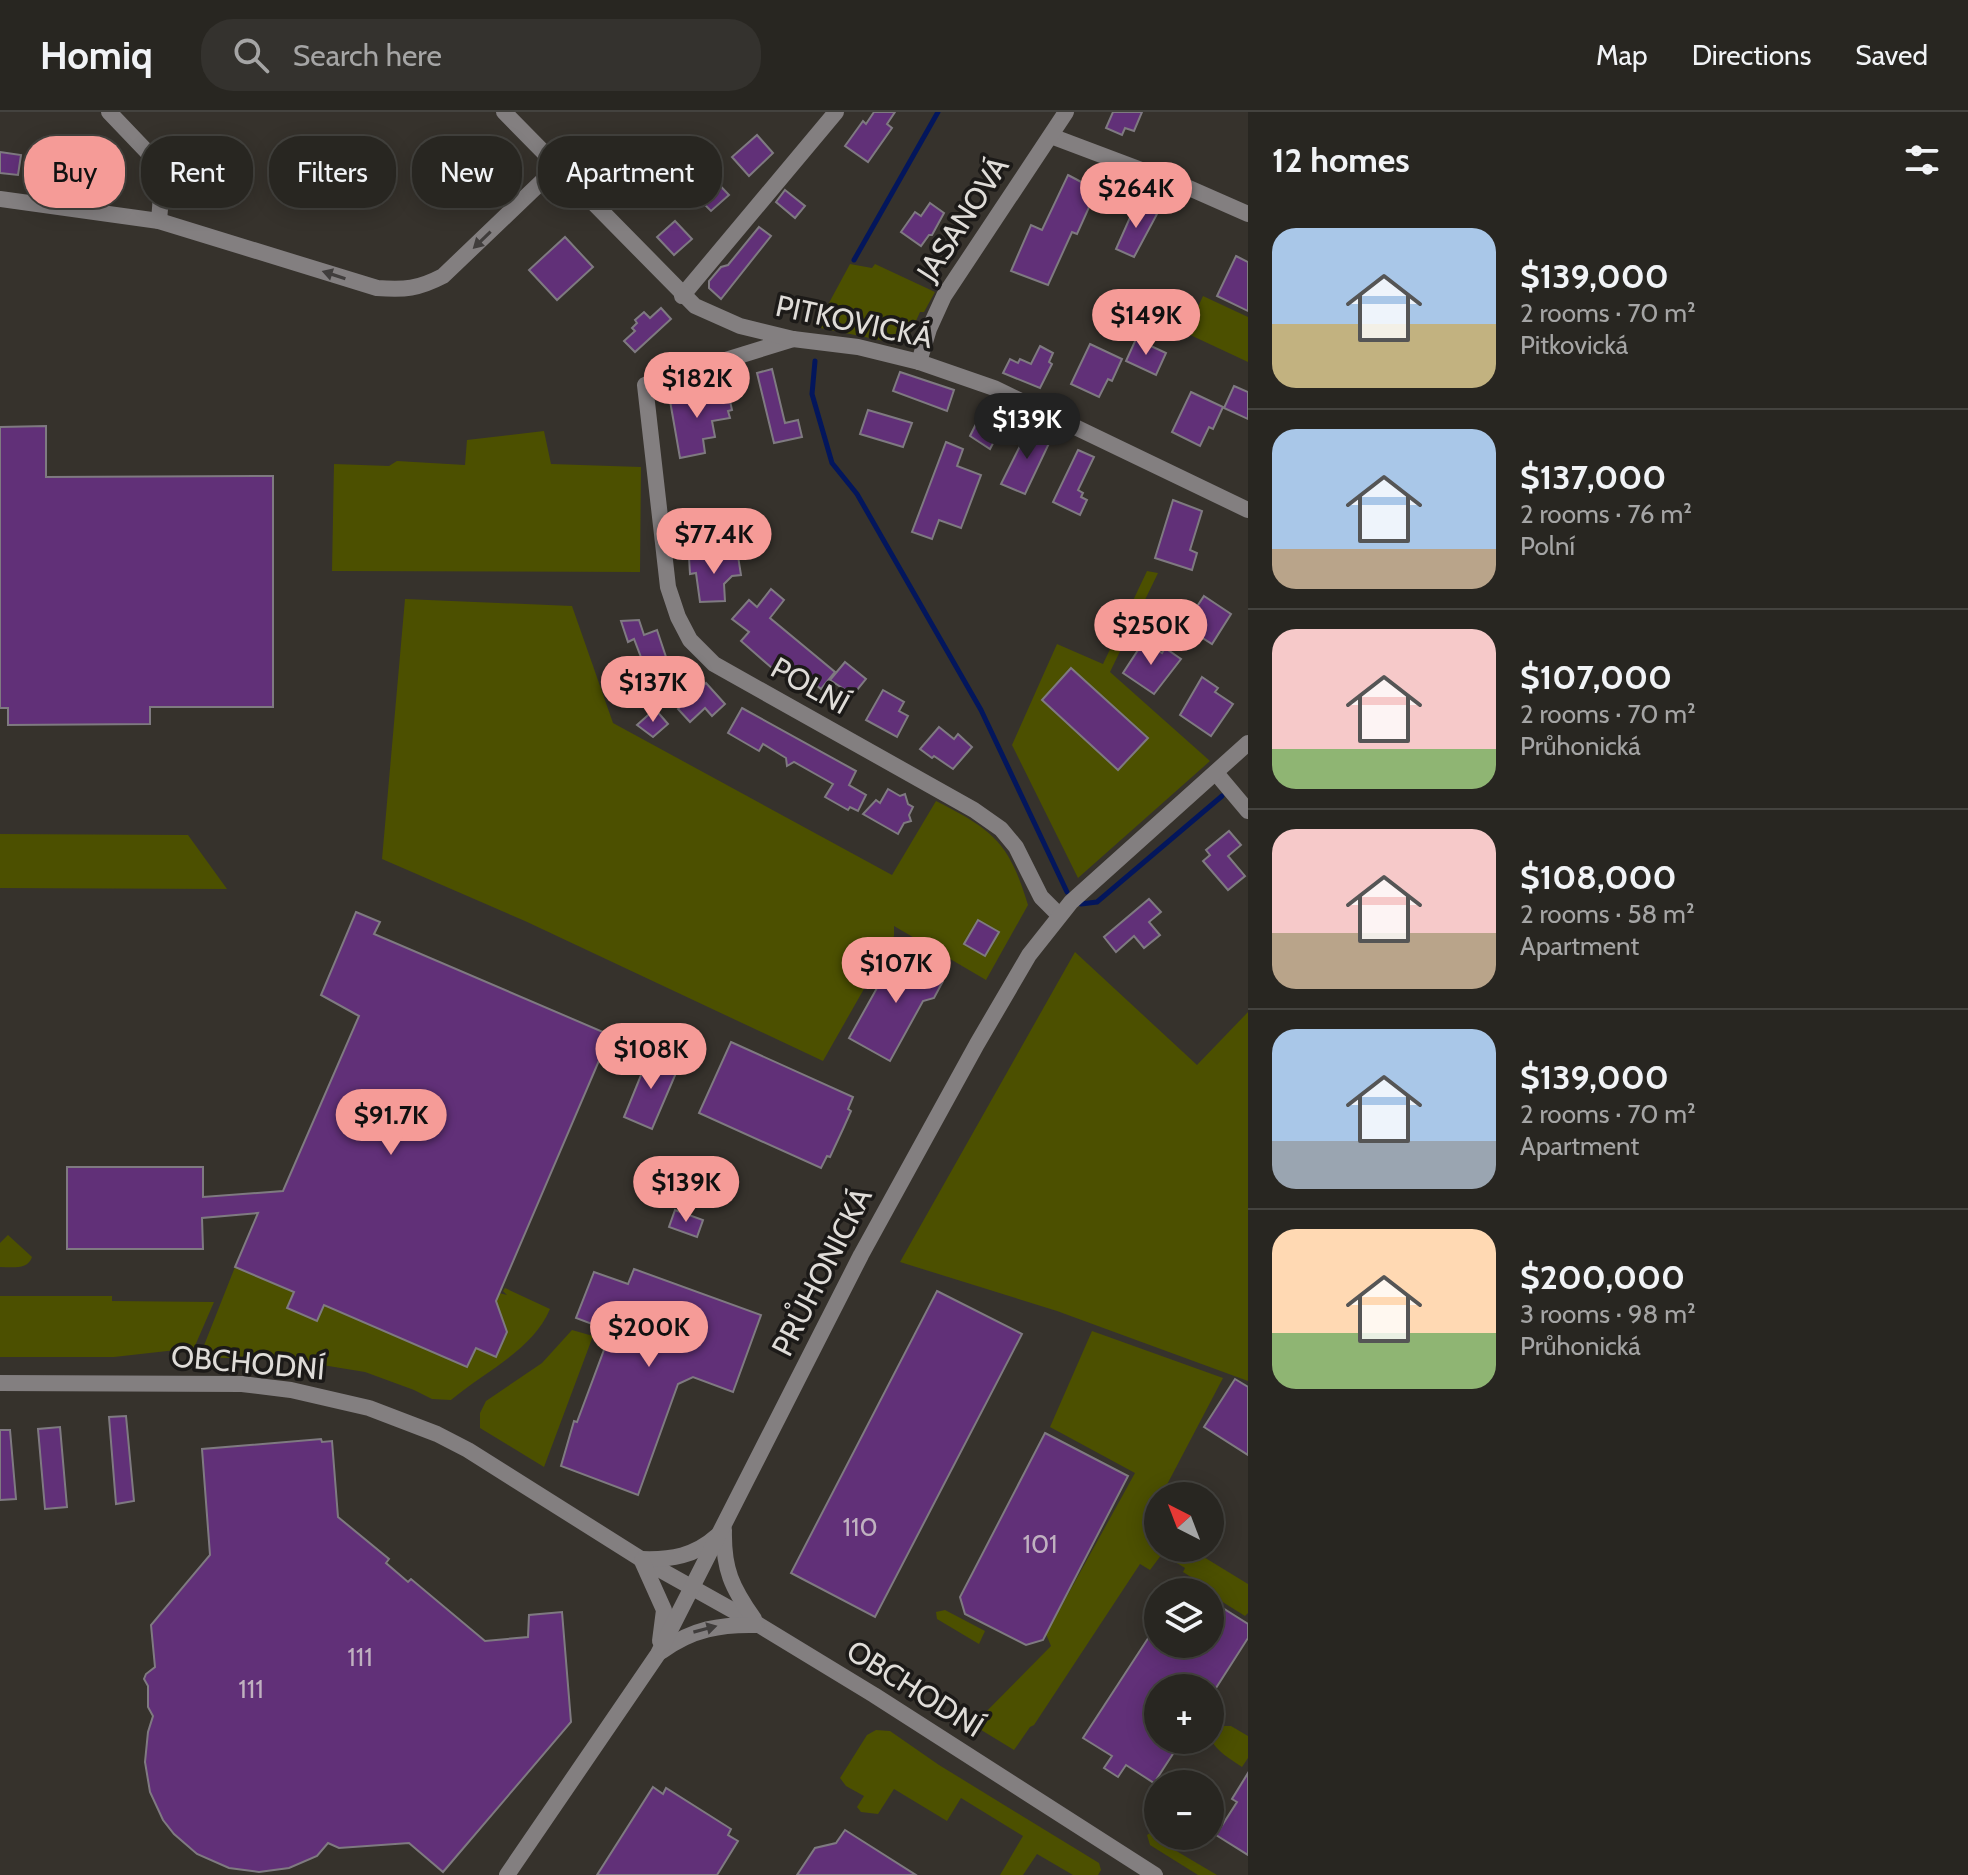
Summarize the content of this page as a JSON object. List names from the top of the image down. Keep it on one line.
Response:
{"streets":{"street":["JASANOVÁ","PITKOVICKÁ","POLNÍ","PRŮHONICKÁ","OBCHODNÍ"]},"crossings":[["JASANOVÁ","PITKOVICKÁ"],["PITKOVICKÁ","POLNÍ"],["POLNÍ","PRŮHONICKÁ"],["PRŮHONICKÁ","OBCHODNÍ"]],"house_numbers":["110","101","111","111"],"north":"top left","page":{"header":"Homiq","search":"Search here","nav":["Map","Directions","Saved"],"heading":"12 homes","chip":["Buy","Rent","Filters","New","Apartment"],"price":["$264K","$149K","$182K","$139K","$77.4K","$250K","$137K","$107K","$108K","$91.7K","$139K","$200K"],"list":[{"name":"$139,000","note":"2 rooms · 70 m² · Pitkovická"},{"name":"$137,000","note":"2 rooms · 76 m² · Polní"},{"name":"$107,000","note":"2 rooms · 70 m² · Průhonická"},{"name":"$108,000","note":"2 rooms · 58 m² · Apartment"},{"name":"$139,000","note":"2 rooms · 70 m² · Apartment"},{"name":"$200,000","note":"3 rooms · 98 m² · Průhonická"}],"map_buttons":["+","−"]}}
